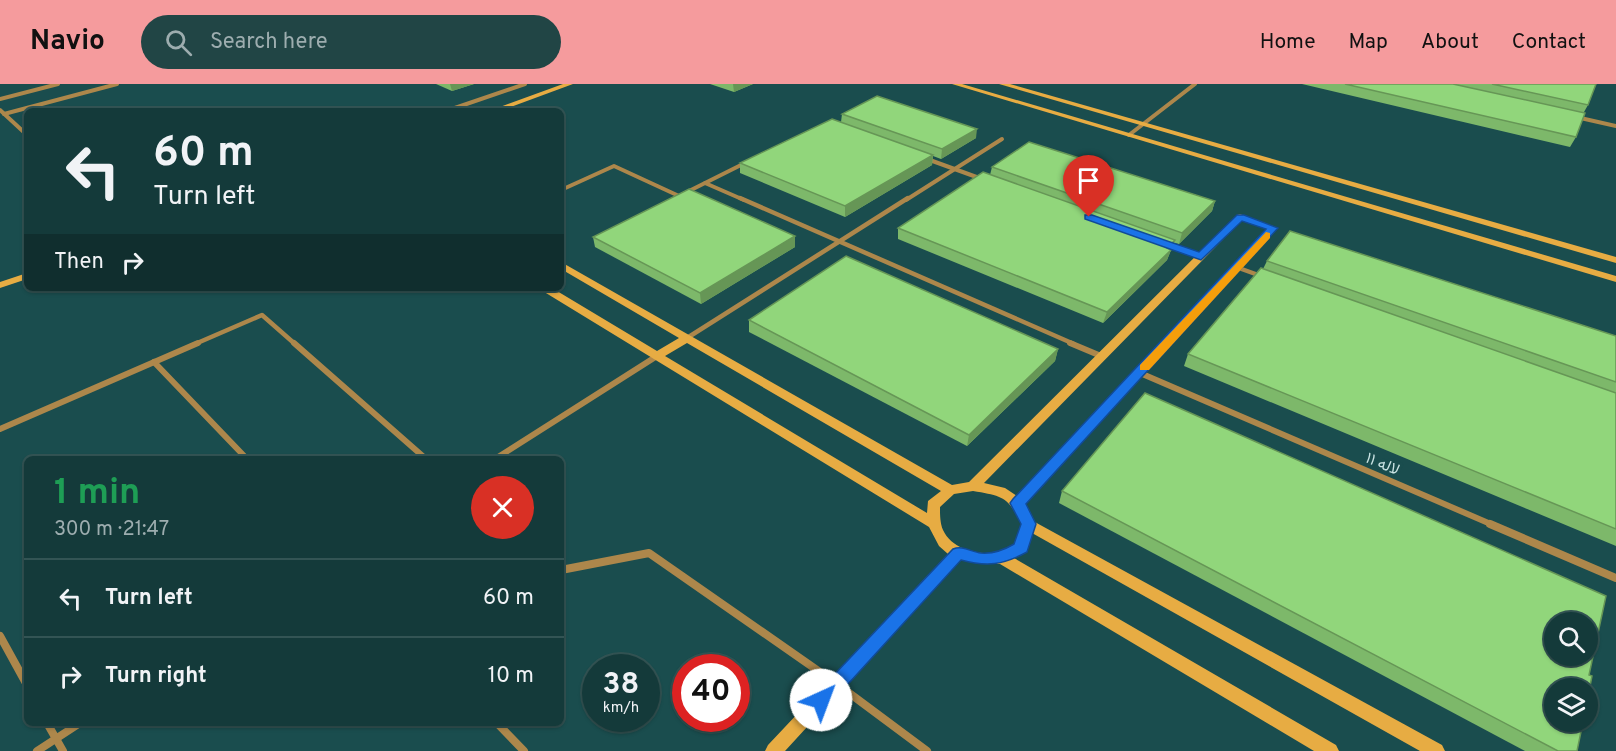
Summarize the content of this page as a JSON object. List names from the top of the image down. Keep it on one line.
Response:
{"streets":{"street":["لاله ۱۱"]},"page":{"header":"Navio","search":"Search here","nav":["Home","Map","About","Contact"],"turn":["60 m","Turn left"],"then":"Then","heading":["1 min","300 m · 21:47"],"list":[{"name":"Turn left","value":"60 m"},{"name":"Turn right","value":"10 m"}],"speed":"38 km/h","limit":"40"}}
